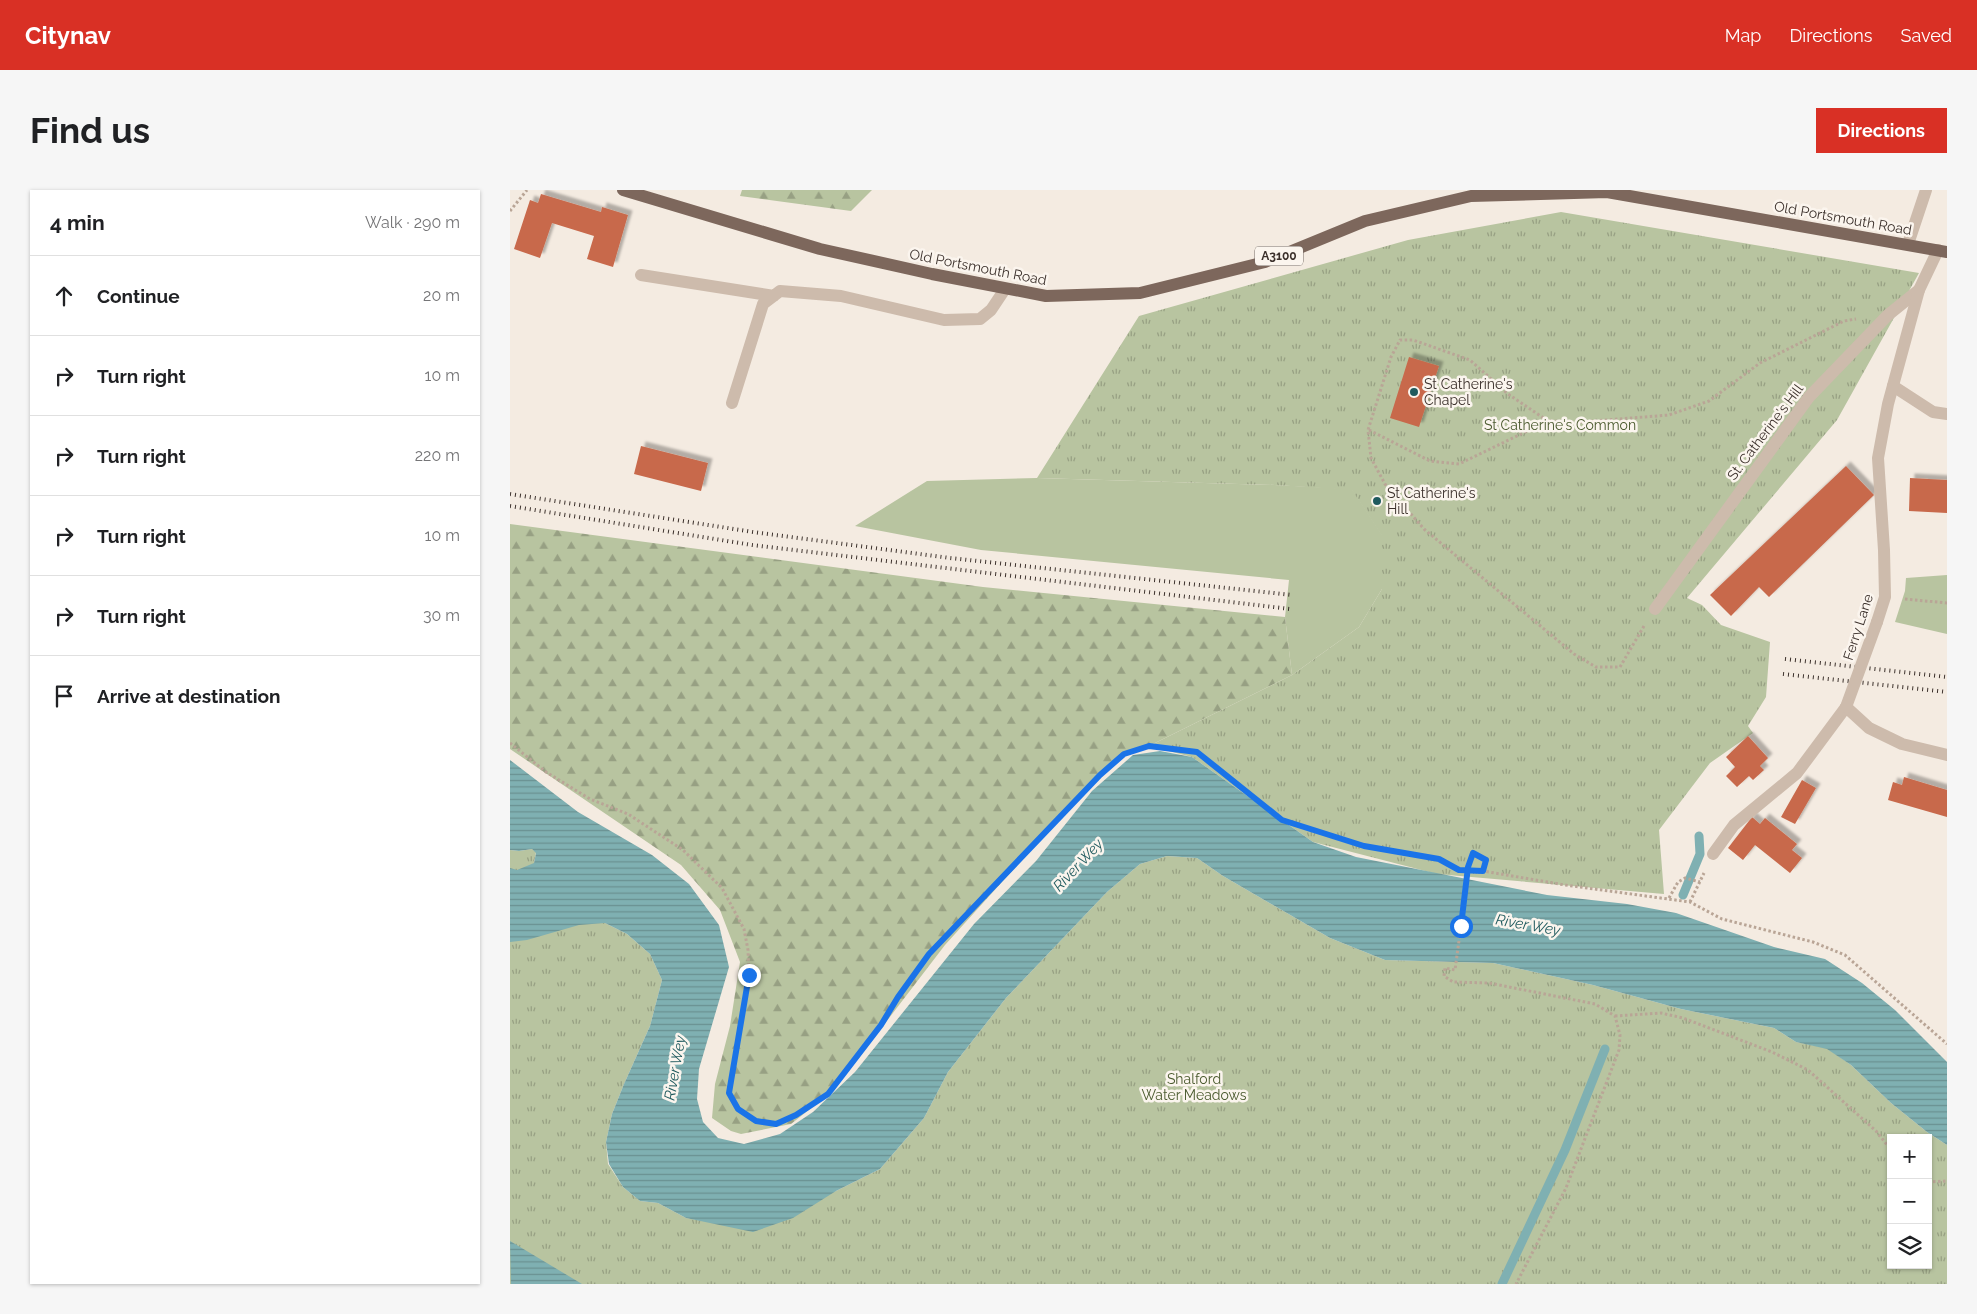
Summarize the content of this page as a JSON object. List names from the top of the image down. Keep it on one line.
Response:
{"streets":{"main road":["Old Portsmouth Road","A3100"],"street":["St. Catherine's Hill","Ferry Lane"]},"crossings":[["Old Portsmouth Road","Ferry Lane"],["St. Catherine's Hill","Ferry Lane"]],"water":["River Wey"],"parks":["St Catherine's Common","Shalford Water Meadows"],"places":["St Catherine's Chapel","St Catherine's Hill"],"page":{"header":"Citynav","nav":["Map","Directions","Saved"],"buttons":"Directions","title":"Find us","heading":["4 min","Walk · 290 m"],"list":[["Continue","20 m"],["Turn right","10 m"],["Turn right","220 m"],["Turn right","10 m"],["Turn right","30 m"],"Arrive at destination"],"map_buttons":["+","−"]}}
